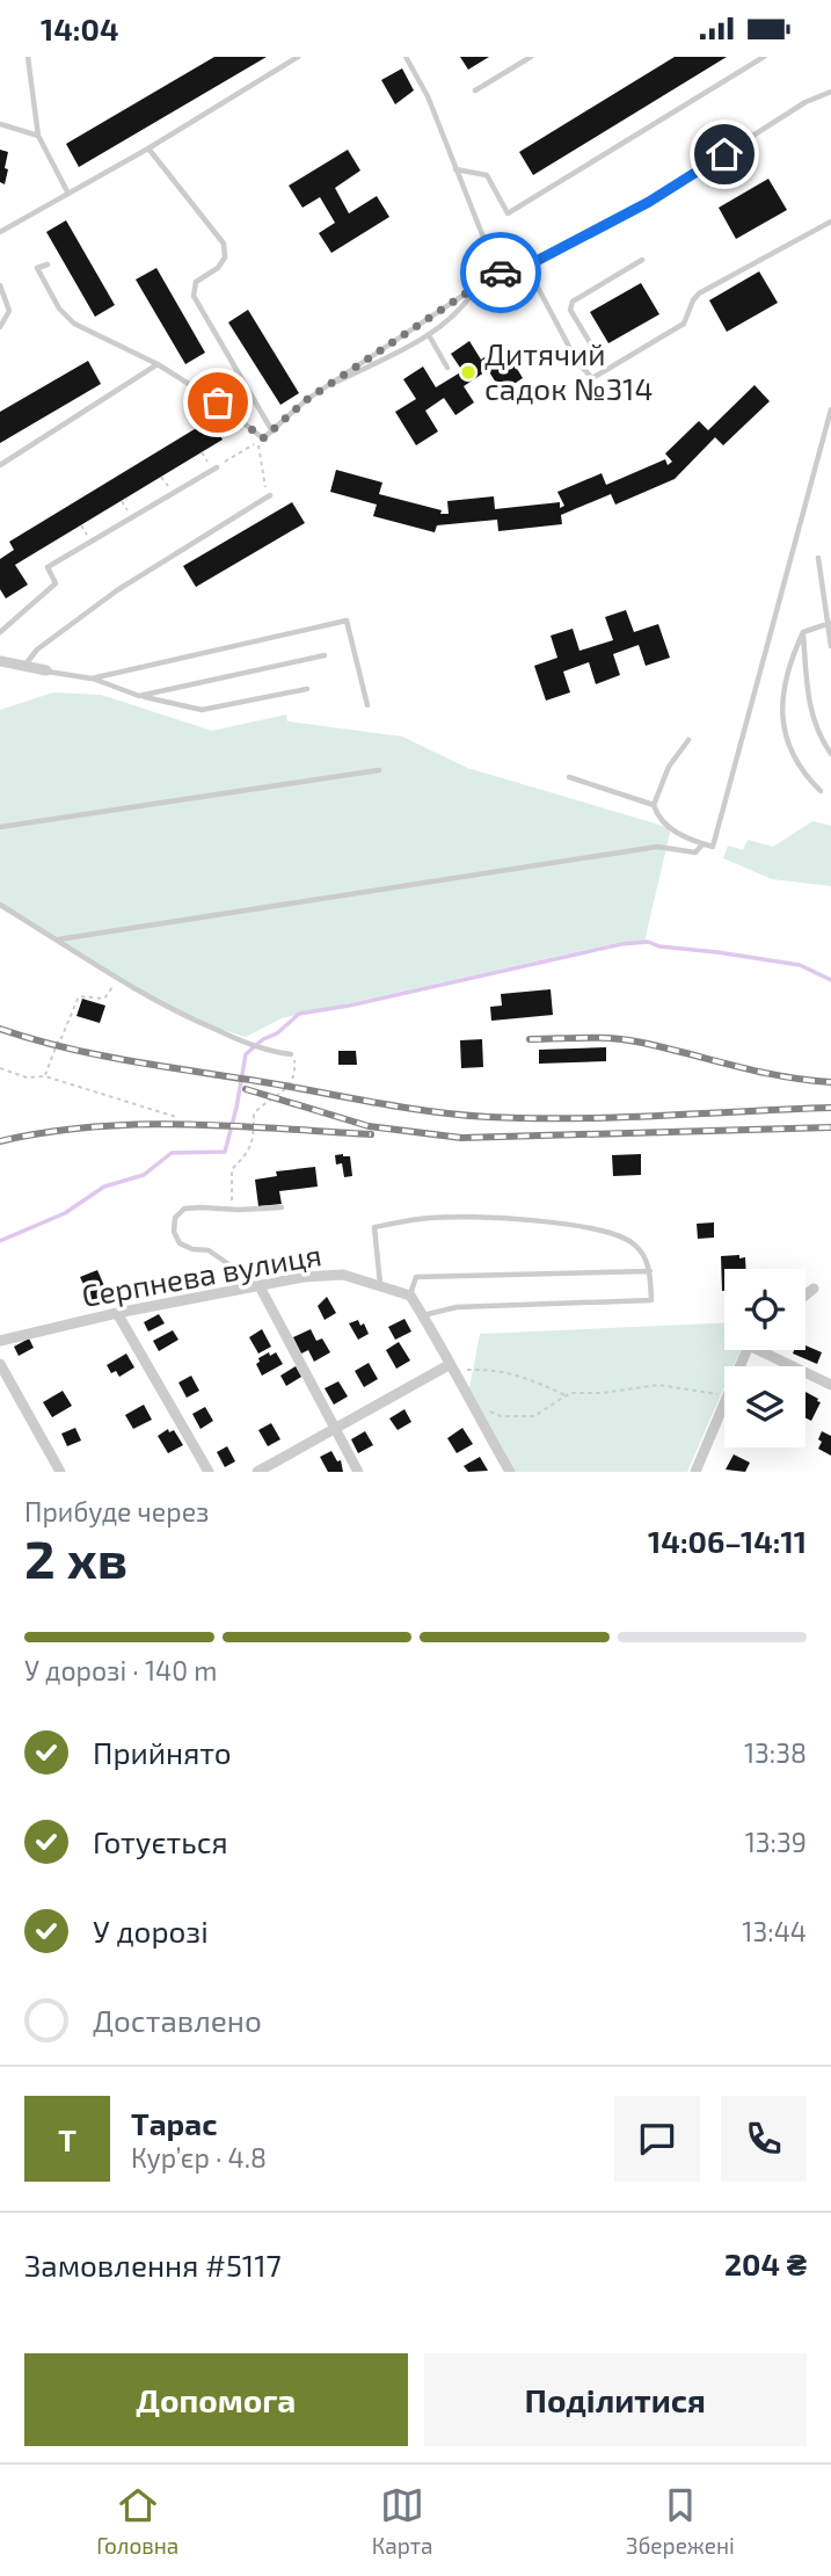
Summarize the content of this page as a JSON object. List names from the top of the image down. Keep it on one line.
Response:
{"streets":{"street":["Серпнева вулиця"]},"places":["Дитячий садок №314"],"page":{"status":"14:04","heading":["2 хв","Прибуде через","14:06–14:11"],"panel":["Тарас","Кур’єр · 4.8","Замовлення #5117","204 ₴"],"bar":"У дорозі · 140 m","list":[["Прийнято","13:38"],["Готується","13:39"],["У дорозі","13:44"],"Доставлено"],"round":"Т","buttons":["Допомога","Поділитися"],"tabs":["Головна","Карта","Збережені"]}}
